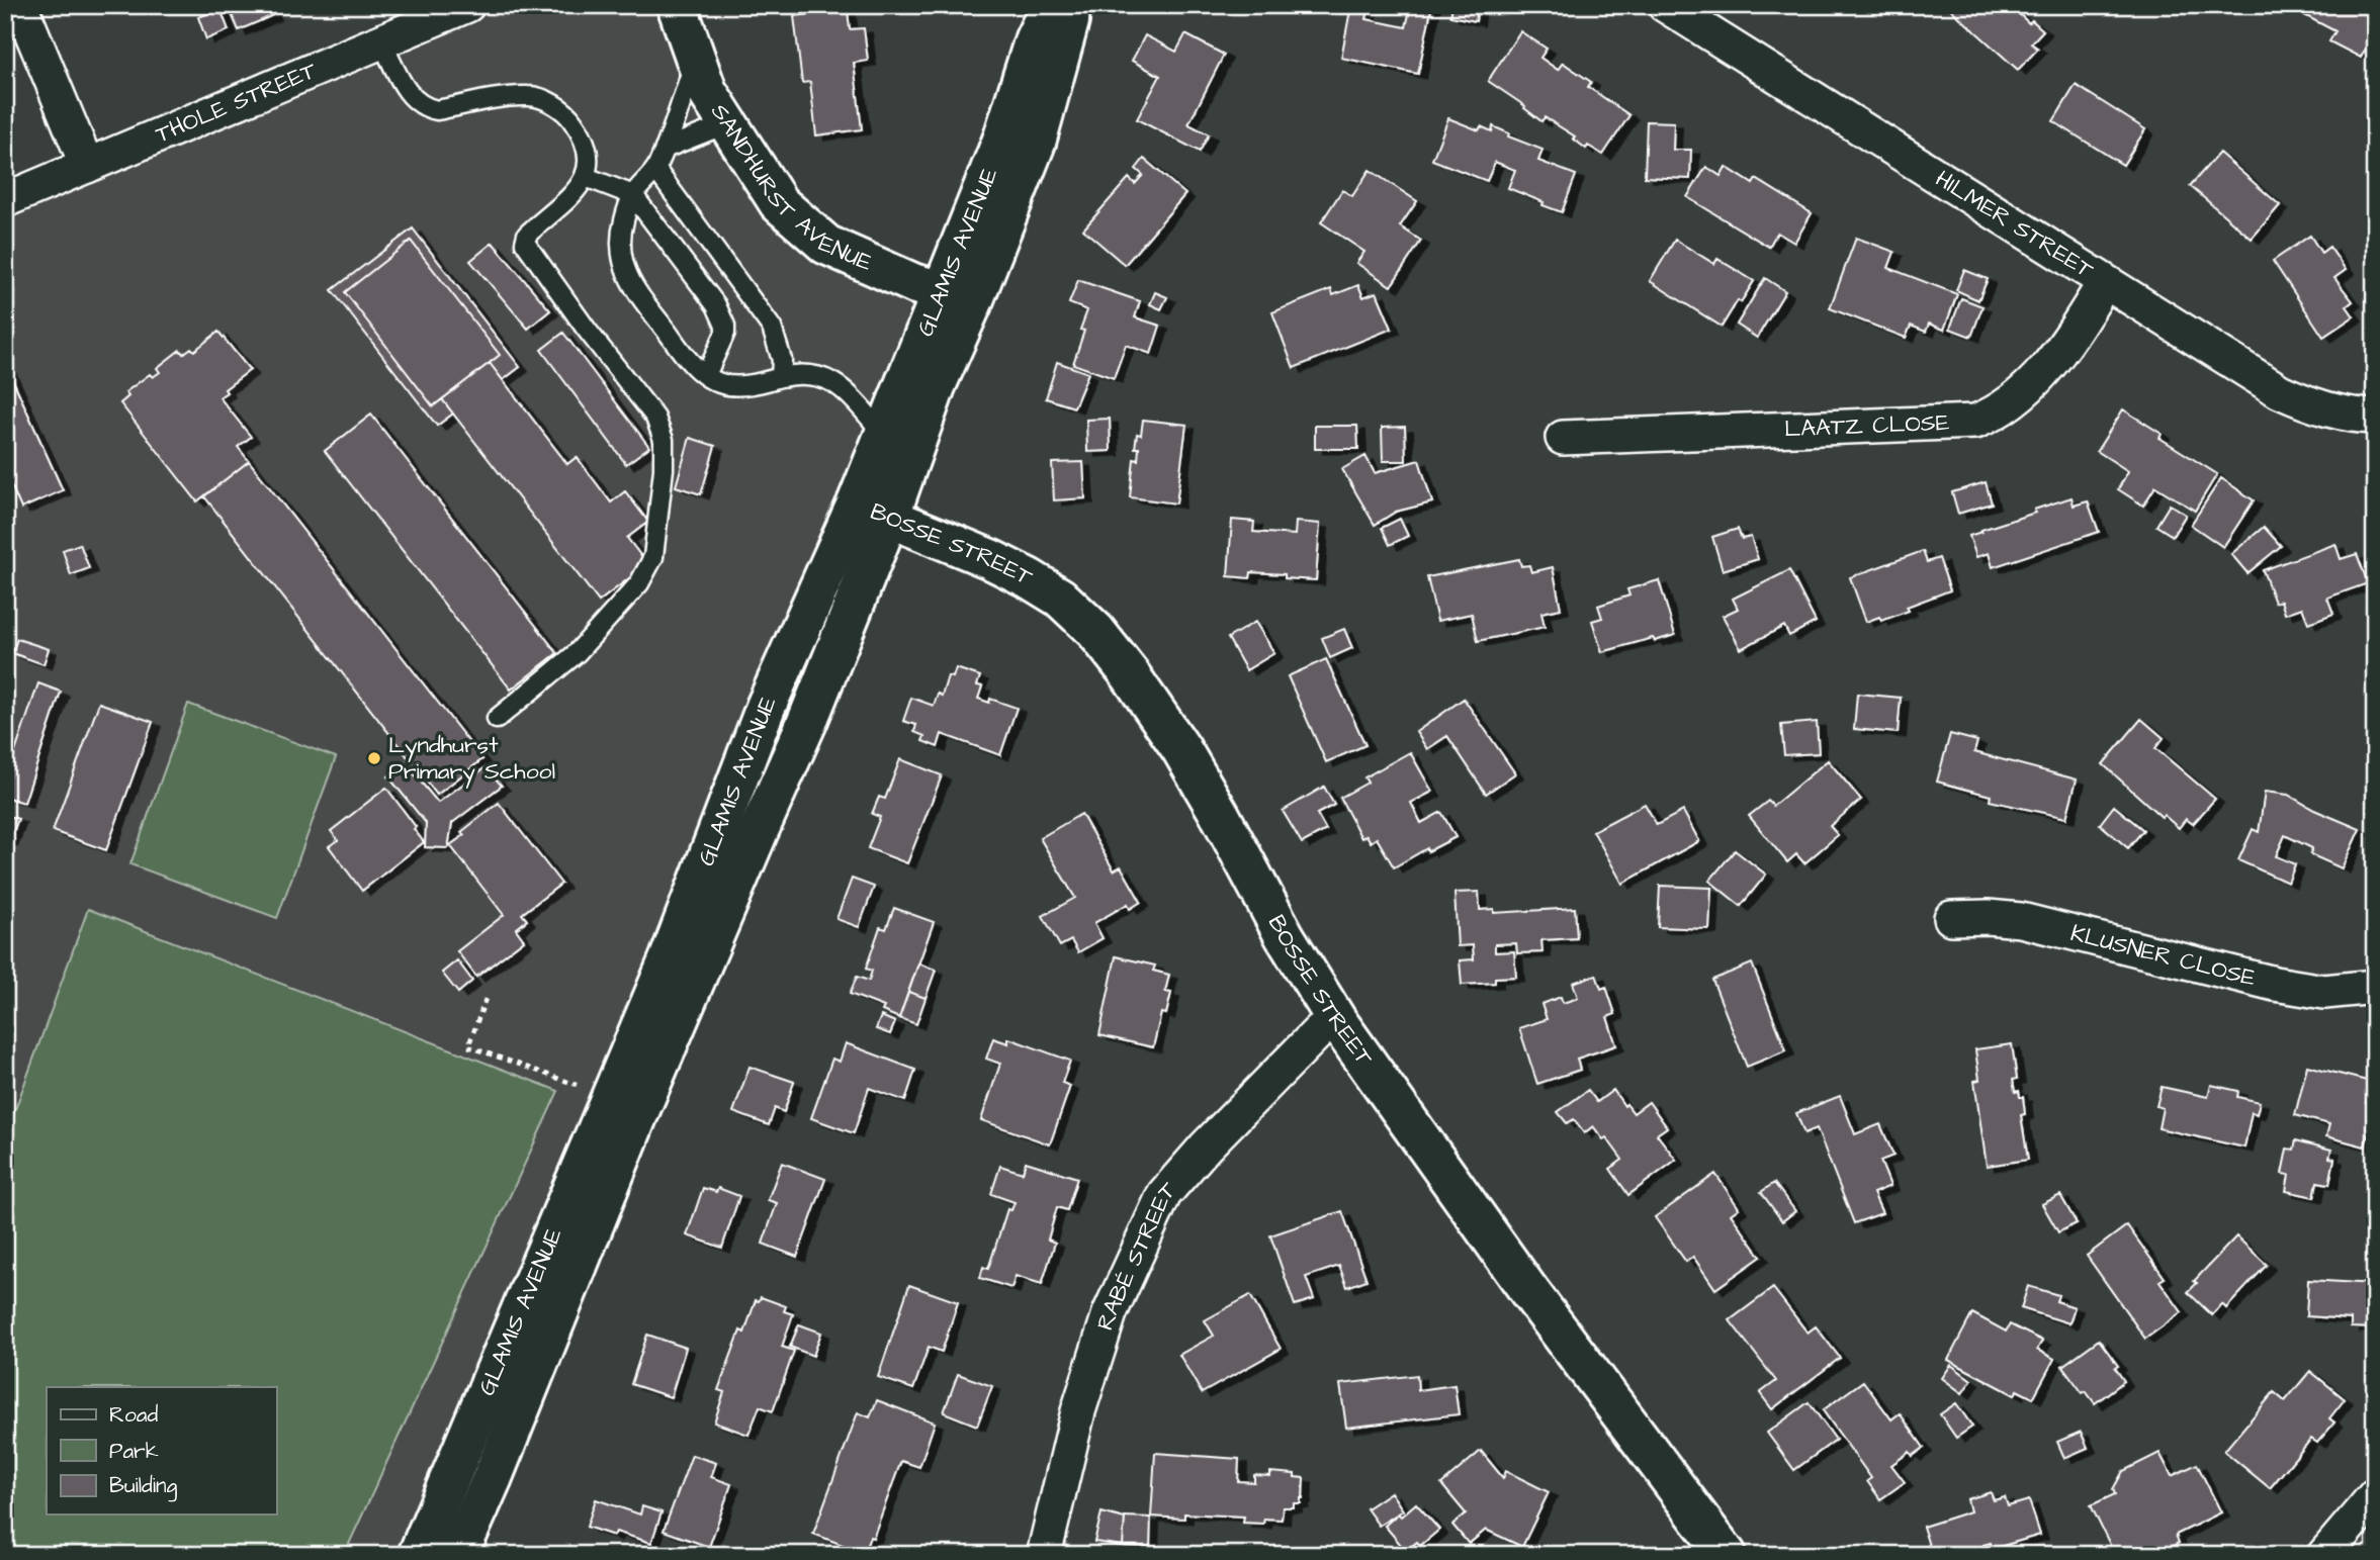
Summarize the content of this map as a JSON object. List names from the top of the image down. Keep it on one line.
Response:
{"streets":{"main road":["SANDHURST AVENUE","GLAMIS AVENUE","BOSSE STREET"],"street":["THOLE STREET","HILMER STREET","LAATZ CLOSE","KLUSNER CLOSE","RABÉ STREET"]},"crossings":[["SANDHURST AVENUE","GLAMIS AVENUE"],["HILMER STREET","LAATZ CLOSE"],["GLAMIS AVENUE","BOSSE STREET"],["BOSSE STREET","RABÉ STREET"]],"places":["Lyndhurst Primary School"],"legend":["Road","Park","Building"]}
